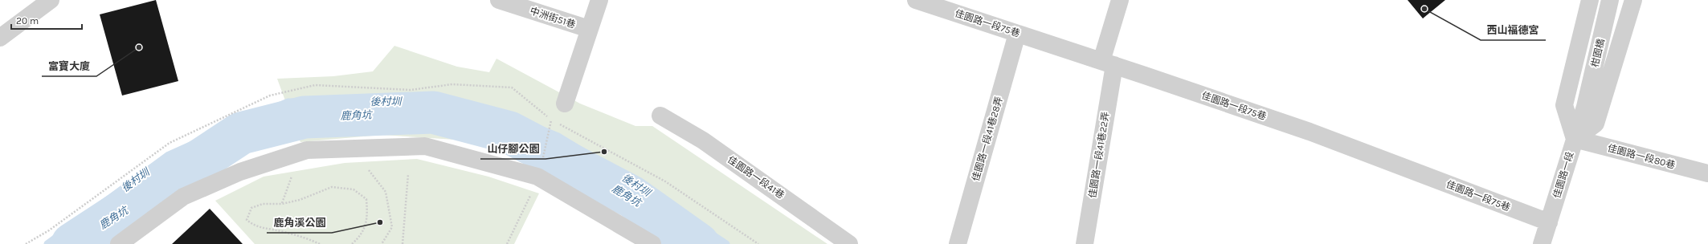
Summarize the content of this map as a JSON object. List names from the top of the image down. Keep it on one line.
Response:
{"streets":{"street":["中洲街51巷","佳園路一段75巷","柑園橋","佳園路一段41巷28弄","佳園路一段41巷22弄","佳園路一段80巷","佳園路一段","佳園路一段41巷"]},"crossings":[["佳園路一段75巷","佳園路一段41巷28弄"],["佳園路一段75巷","佳園路一段41巷22弄"],["佳園路一段75巷","佳園路一段"],["柑園橋","佳園路一段"],["佳園路一段80巷","佳園路一段"]],"water":["後村圳","鹿角坑"],"places":["西山福德宮","富寶大廈","山仔腳公園","鹿角溪公園"],"scale_bar":"20 m"}
